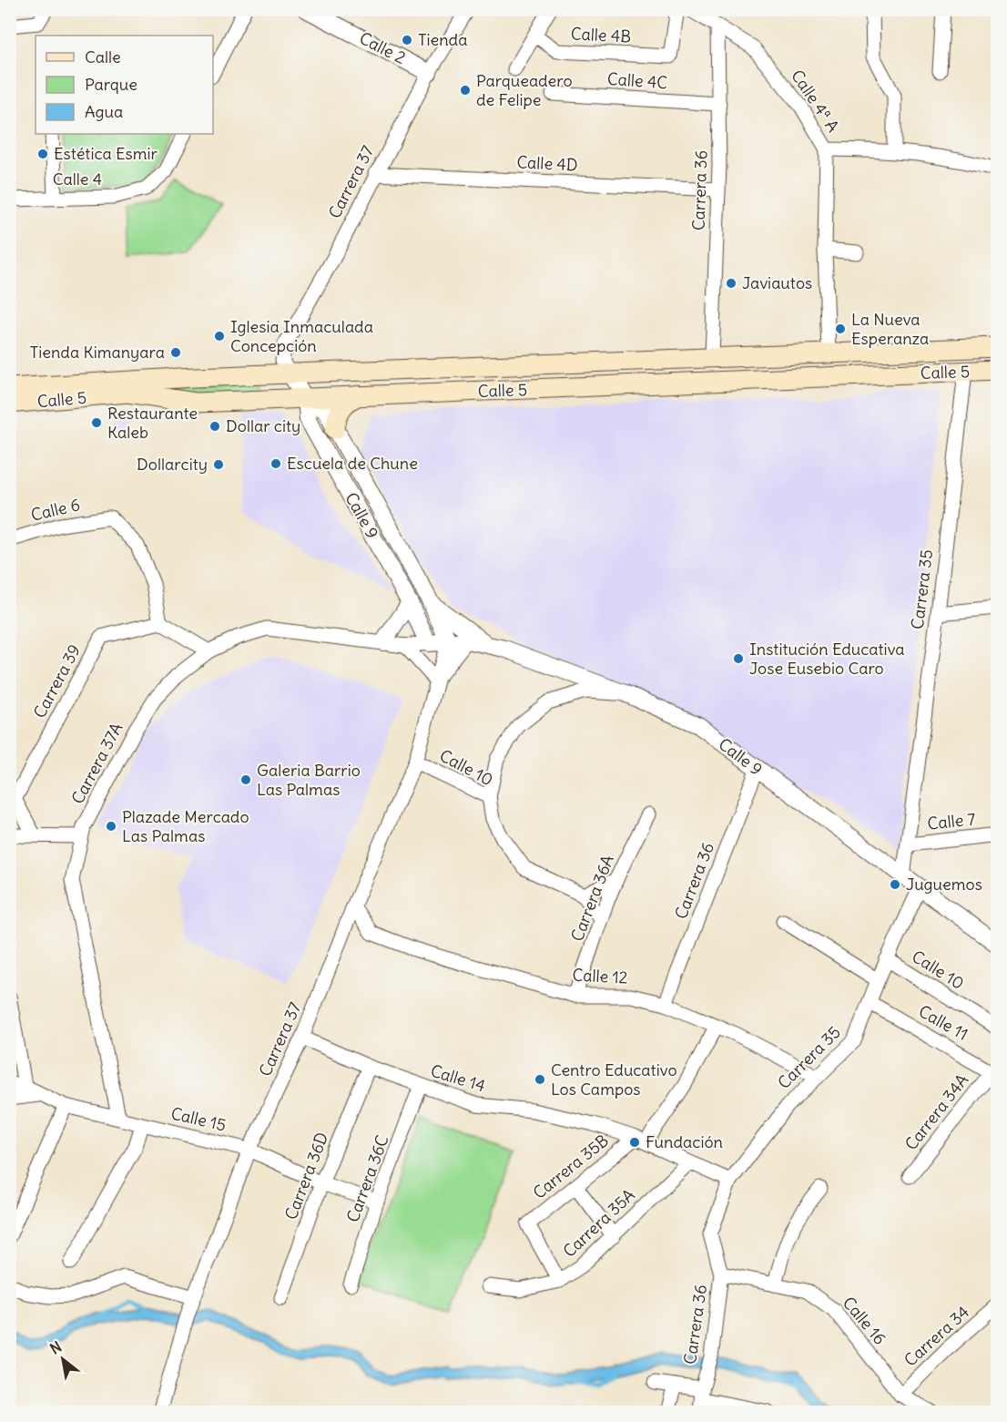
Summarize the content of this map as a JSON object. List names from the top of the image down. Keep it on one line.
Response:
{"streets":{"main road":["Calle 5"],"street":["Calle 4B","Calle 2","Calle 4C","Calle 4ª A","Calle 4D","Calle 4","Carrera 37","Carrera 36","Calle 6","Calle 9","Carrera 35","Carrera 39","Carrera 37A","Calle 10","Calle 7","Carrera 36A","Calle 12","Calle 11","Calle 14","Carrera 34A","Calle 15","Carrera 35B","Carrera 36D","Carrera 36C","Carrera 35A","Calle 16","Carrera 34"]},"crossings":[["Calle 2","Carrera 37"],["Calle 4C","Carrera 36"],["Calle 4ª A","Carrera 36"],["Calle 4D","Carrera 37"],["Calle 4D","Carrera 36"],["Carrera 37","Calle 5"],["Carrera 37","Calle 9"],["Carrera 37","Calle 10"],["Carrera 37","Calle 12"],["Carrera 37","Calle 14"],["Carrera 37","Calle 15"],["Carrera 36","Calle 5"],["Carrera 36","Calle 9"],["Carrera 36","Carrera 35"],["Carrera 36","Calle 12"],["Carrera 36","Calle 14"],["Carrera 36","Calle 16"],["Calle 5","Calle 9"],["Calle 5","Carrera 35"],["Calle 6","Carrera 39"],["Calle 9","Carrera 35"],["Calle 9","Carrera 37A"],["Carrera 35","Calle 10"],["Carrera 35","Calle 7"],["Carrera 35","Calle 12"],["Carrera 35","Calle 11"],["Carrera 35","Calle 14"],["Carrera 37A","Calle 15"],["Calle 10","Carrera 36A"],["Carrera 36A","Calle 12"],["Calle 12","Carrera 35B"],["Calle 11","Carrera 34A"],["Calle 14","Carrera 35B"],["Calle 14","Carrera 36D"],["Calle 14","Carrera 36C"],["Calle 14","Carrera 35A"],["Calle 15","Carrera 36D"],["Calle 15","Carrera 36C"],["Carrera 35B","Carrera 35A"],["Calle 16","Carrera 34"]],"places":["Tienda","Parqueadero de Felipe","Estética Esmir","Javiautos","La Nueva Esperanza","Iglesia Inmaculada Concepción","Tienda Kimanyara","Restaurante Kaleb","Dollar city","Escuela de Chune","Dollarcity","Institución Educativa Jose Eusebio Caro","Galeria Barrio Las Palmas","Plazade Mercado Las Palmas","Juguemos","Centro Educativo Los Campos","Fundación"],"legend":["Calle","Parque","Agua"],"north":"top left"}
